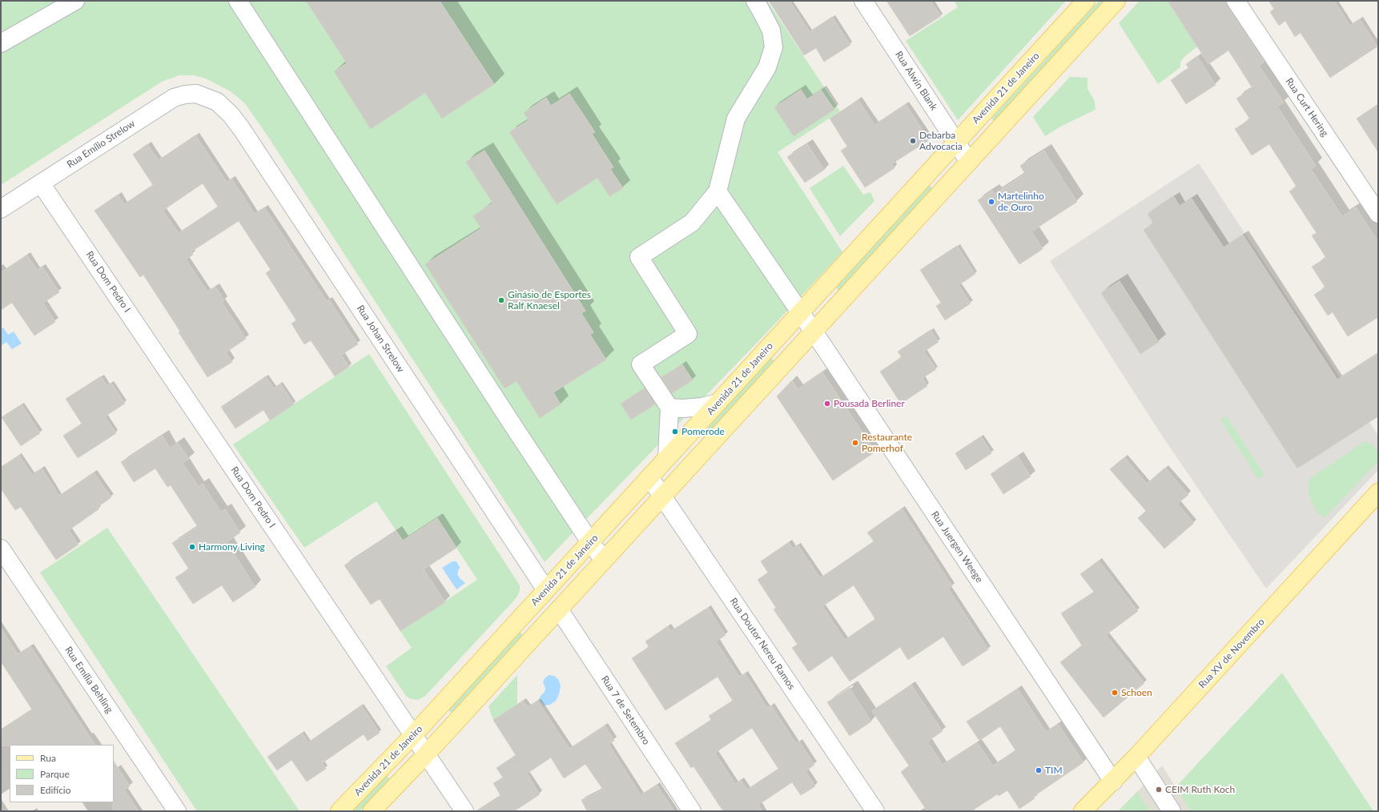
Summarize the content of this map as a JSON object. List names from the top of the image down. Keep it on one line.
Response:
{"streets":{"main road":["Avenida 21 de Janeiro","Rua XV de Novembro"],"street":["Rua Alwin Blank","Rua Curt Hering","Rua Emílio Strelow","Rua Dom Pedro I","Rua Johan Strelow","Rua Juergen Weege","Rua Doutor Nereu Ramos","Rua Emília Behling","Rua 7 de Setembro"]},"crossings":[["Rua Alwin Blank","Avenida 21 de Janeiro"],["Avenida 21 de Janeiro","Rua Dom Pedro I"],["Avenida 21 de Janeiro","Rua Johan Strelow"],["Avenida 21 de Janeiro","Rua Juergen Weege"],["Avenida 21 de Janeiro","Rua Doutor Nereu Ramos"],["Rua Emílio Strelow","Rua Dom Pedro I"],["Rua Emílio Strelow","Rua Johan Strelow"],["Rua Juergen Weege","Rua XV de Novembro"]],"places":["Debarba Advocacia","Martelinho de Ouro","Ginásio de Esportes Ralf Knaesel","Pousada Berliner","Pomerode","Restaurante Pomerhof","Harmony Living","Schoen","TIM","CEIM Ruth Koch"],"legend":["Rua","Parque","Edifício"]}
